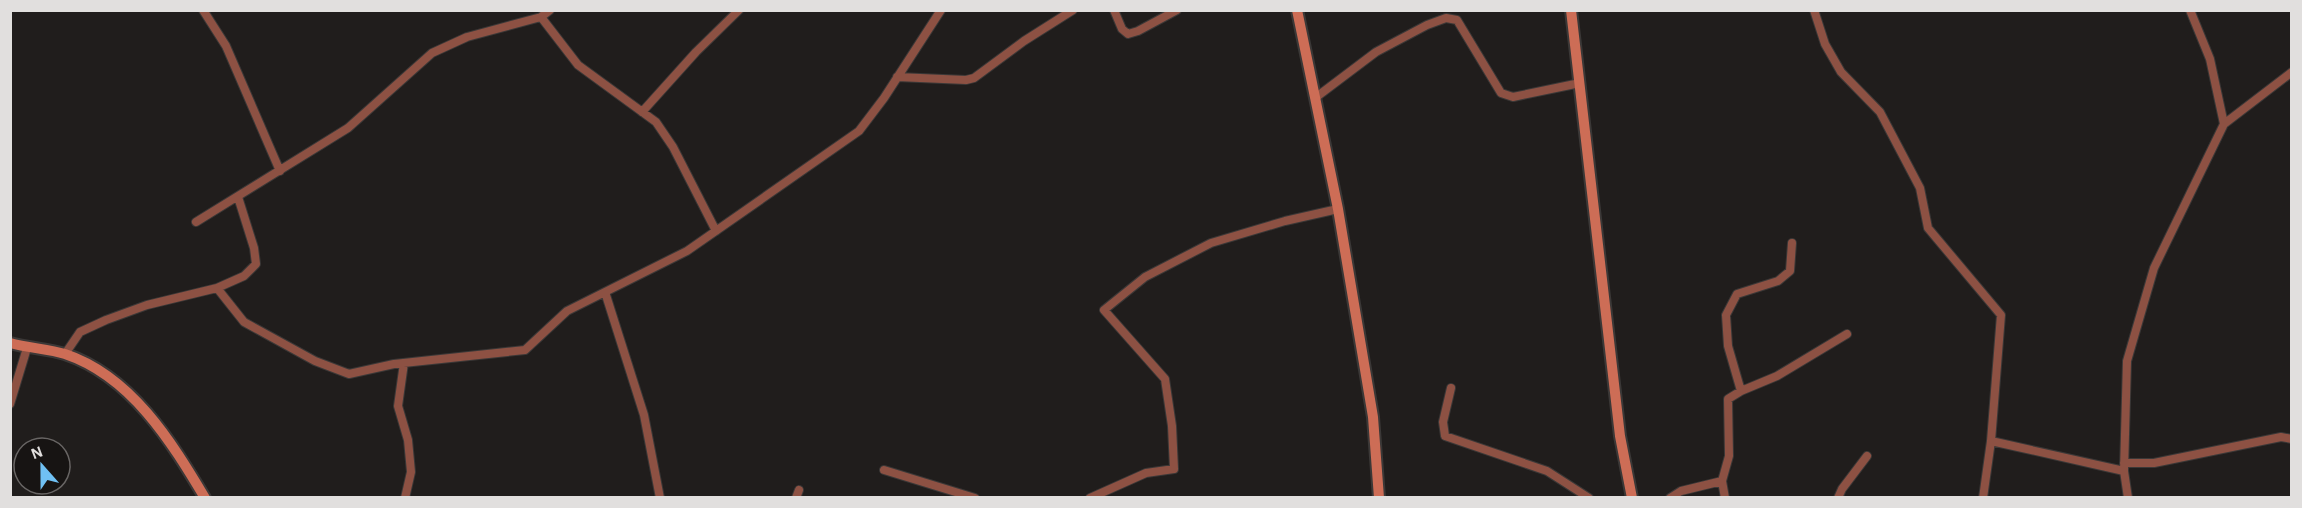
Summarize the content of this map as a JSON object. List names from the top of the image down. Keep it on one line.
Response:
{"north":"top"}
